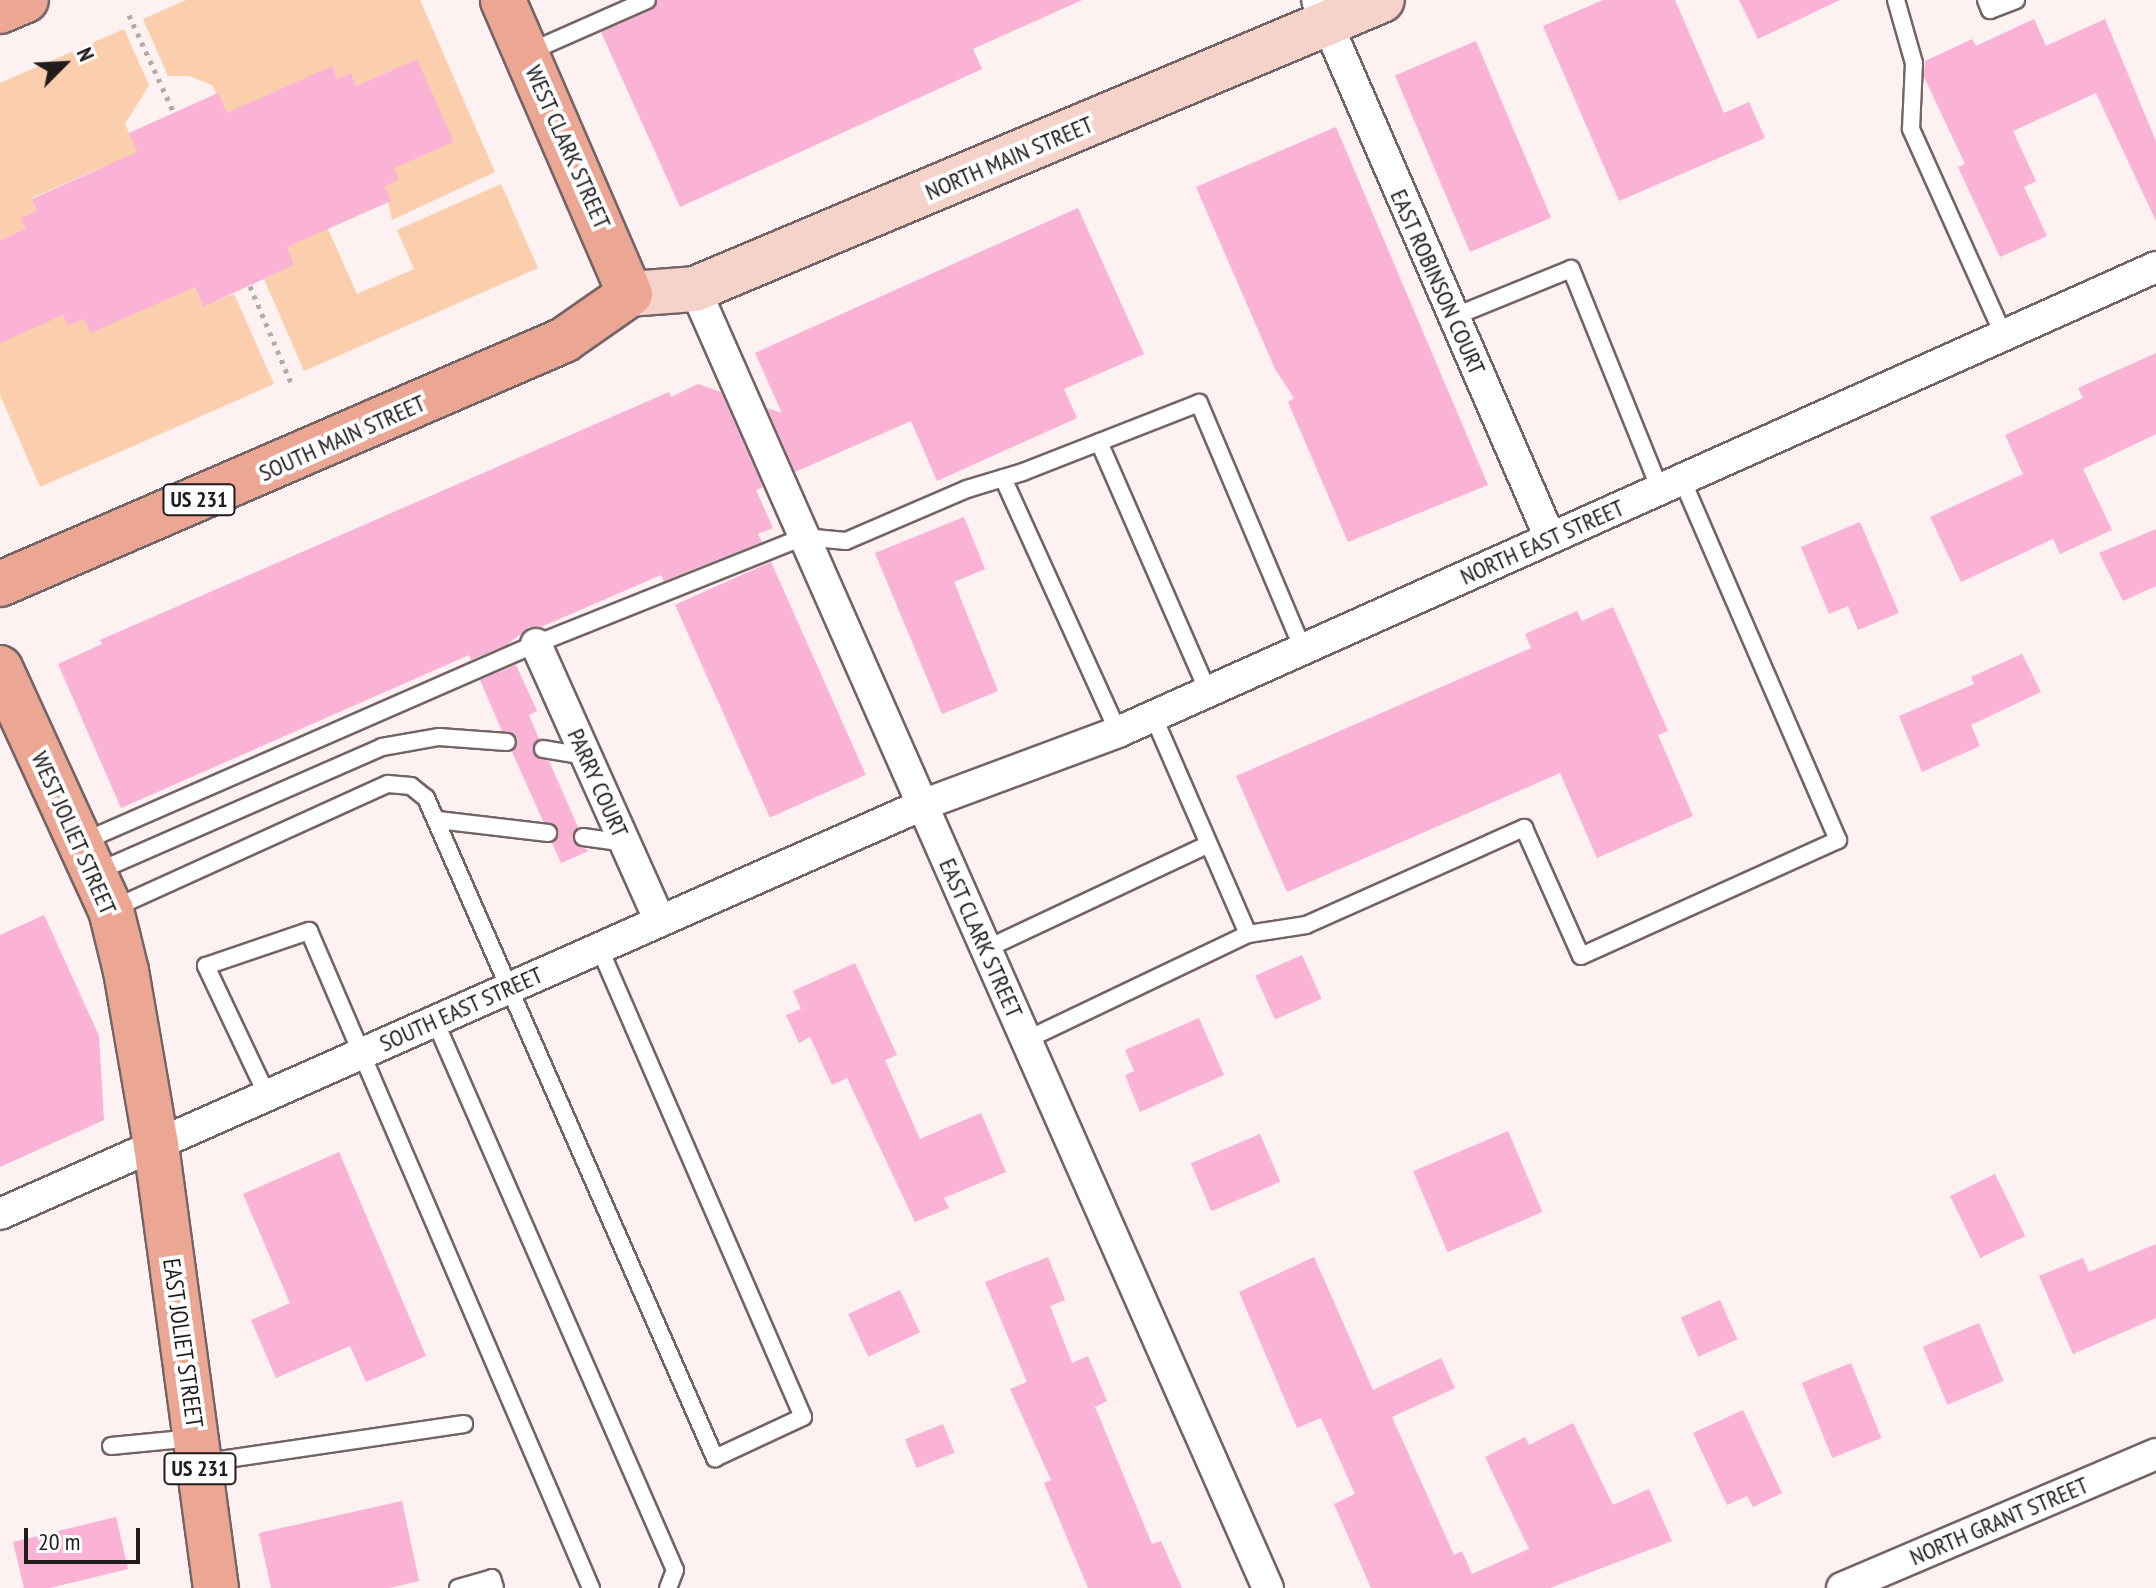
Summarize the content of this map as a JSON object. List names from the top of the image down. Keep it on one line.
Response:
{"streets":{"main road":["WEST CLARK STREET","NORTH MAIN STREET","SOUTH MAIN STREET","US 231","WEST JOLIET STREET","EAST JOLIET STREET"],"street":["EAST ROBINSON COURT","NORTH EAST STREET","PARRY COURT","EAST CLARK STREET","SOUTH EAST STREET","NORTH GRANT STREET"]},"crossings":[["WEST CLARK STREET","NORTH MAIN STREET"],["WEST CLARK STREET","SOUTH MAIN STREET"],["NORTH MAIN STREET","EAST ROBINSON COURT"],["NORTH MAIN STREET","SOUTH MAIN STREET"],["NORTH MAIN STREET","EAST CLARK STREET"],["EAST ROBINSON COURT","NORTH EAST STREET"],["NORTH EAST STREET","EAST CLARK STREET"],["NORTH EAST STREET","SOUTH EAST STREET"],["PARRY COURT","SOUTH EAST STREET"],["WEST JOLIET STREET","SOUTH EAST STREET"],["WEST JOLIET STREET","EAST JOLIET STREET"],["EAST CLARK STREET","SOUTH EAST STREET"],["SOUTH EAST STREET","EAST JOLIET STREET"]],"scale_bar":"20 m","north":"top right"}
